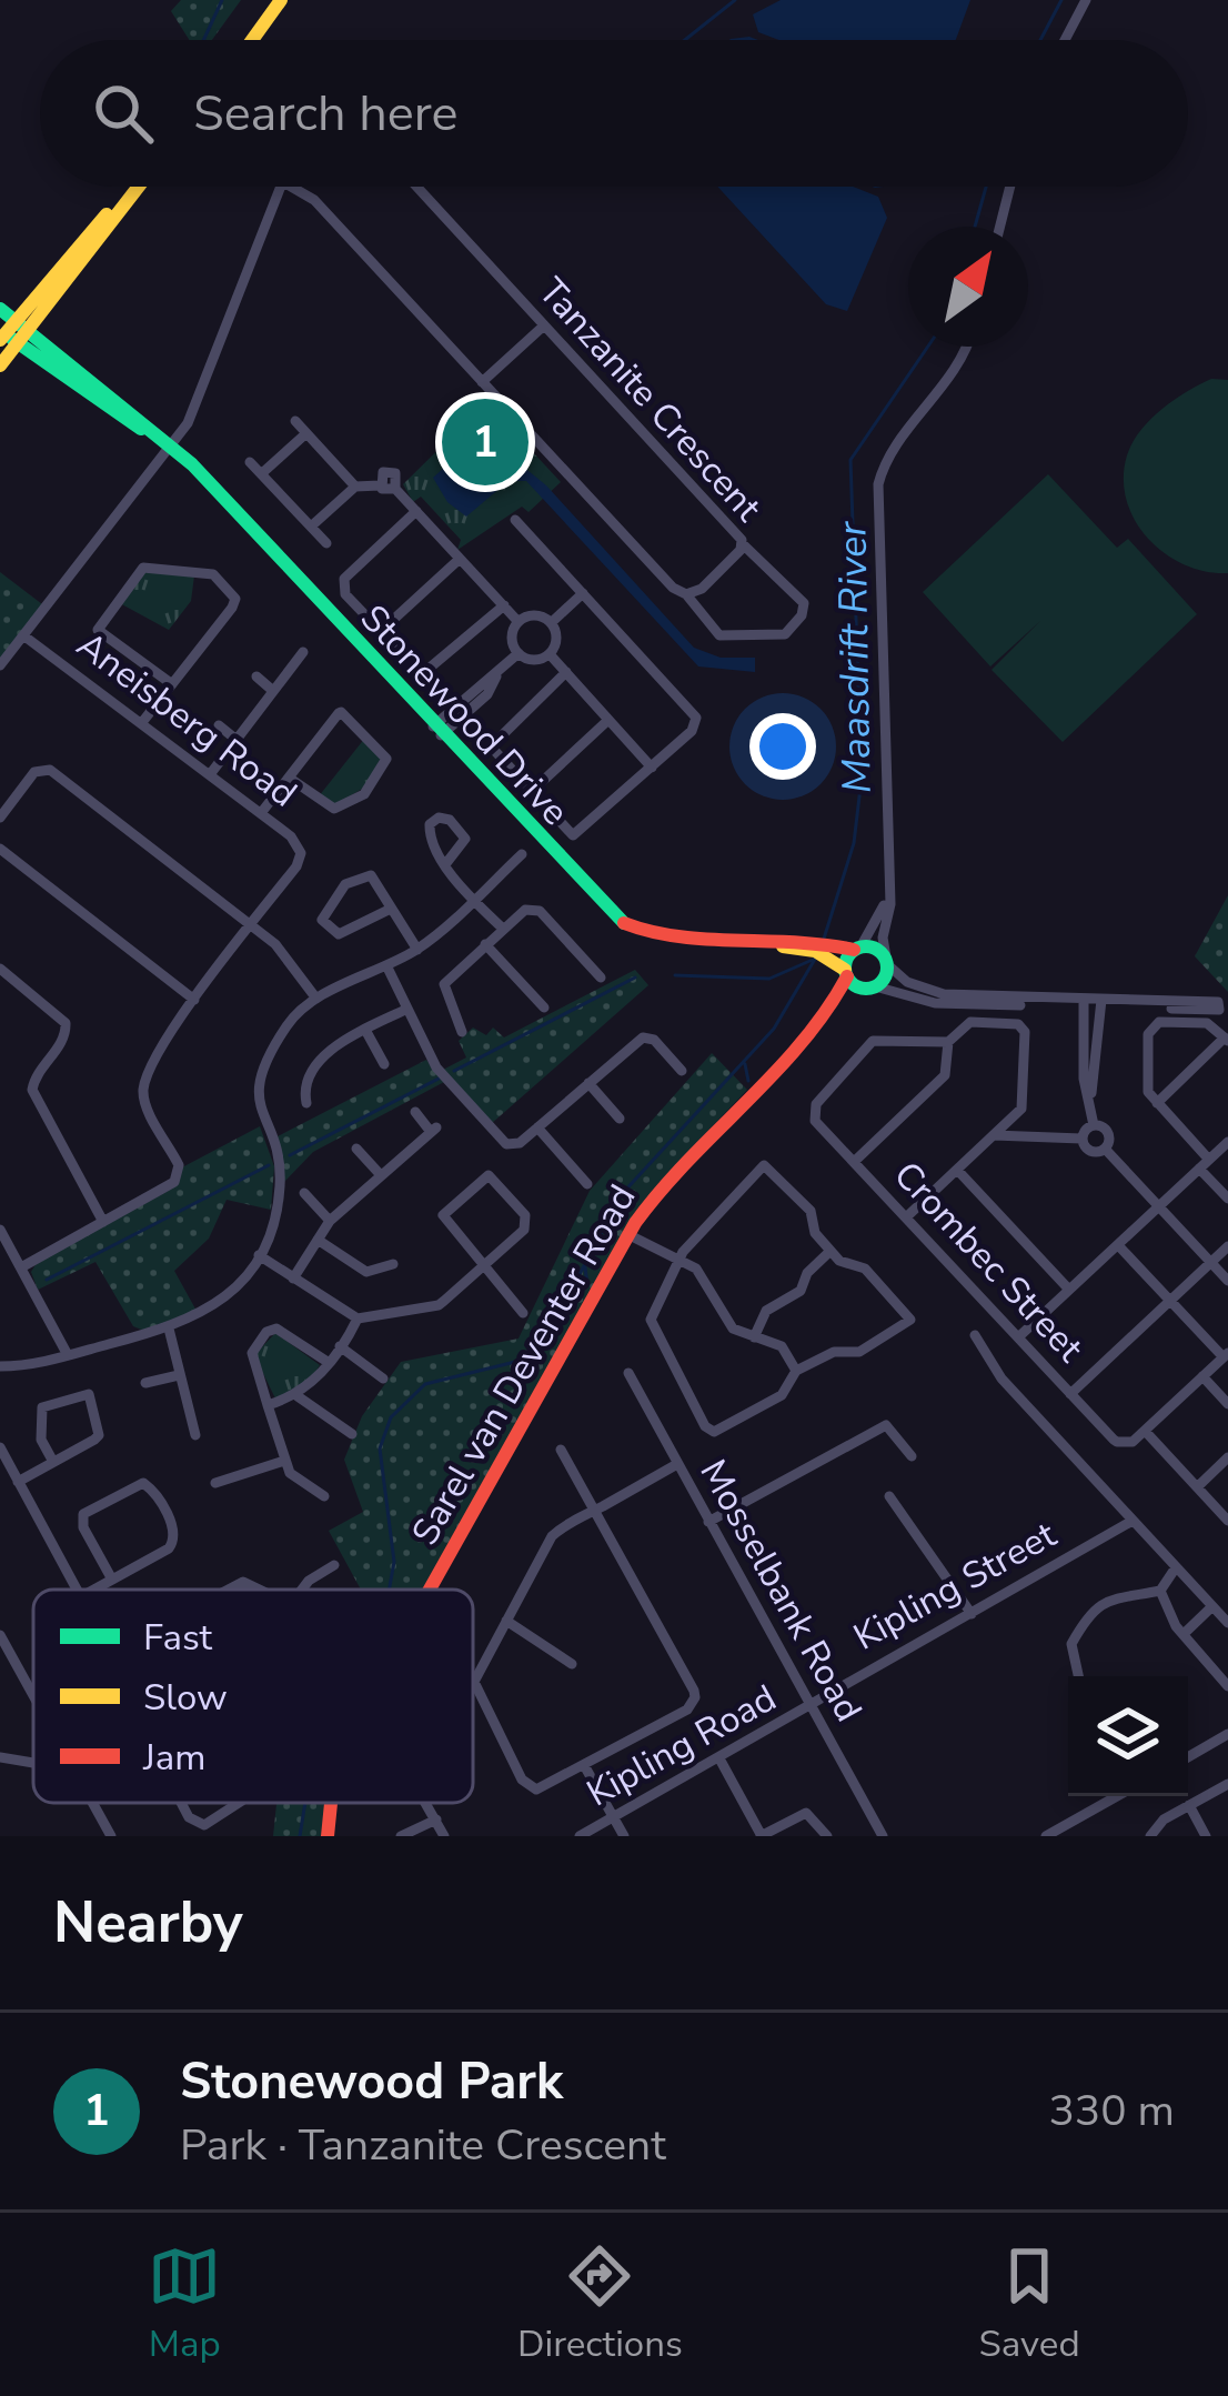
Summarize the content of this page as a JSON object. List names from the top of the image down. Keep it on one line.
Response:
{"streets":{"street":["Tanzanite Crescent","Stonewood Drive","Aneisberg Road","Crombec Street","Sarel van Deventer Road","Kipling Street","Mosselbank Road","Kipling Road"]},"crossings":[["Stonewood Drive","Sarel van Deventer Road"],["Kipling Street","Mosselbank Road"],["Kipling Street","Kipling Road"],["Mosselbank Road","Kipling Road"]],"water":["Maasdrift River"],"legend":["Fast","Slow","Jam"],"north":"top right","page":{"search":"Search here","pins":"1","heading":"Nearby","list":[{"mark":"1","name":"Stonewood Park","note":"Park · Tanzanite Crescent","value":"330 m"}],"nav":["Map","Directions","Saved"]}}
